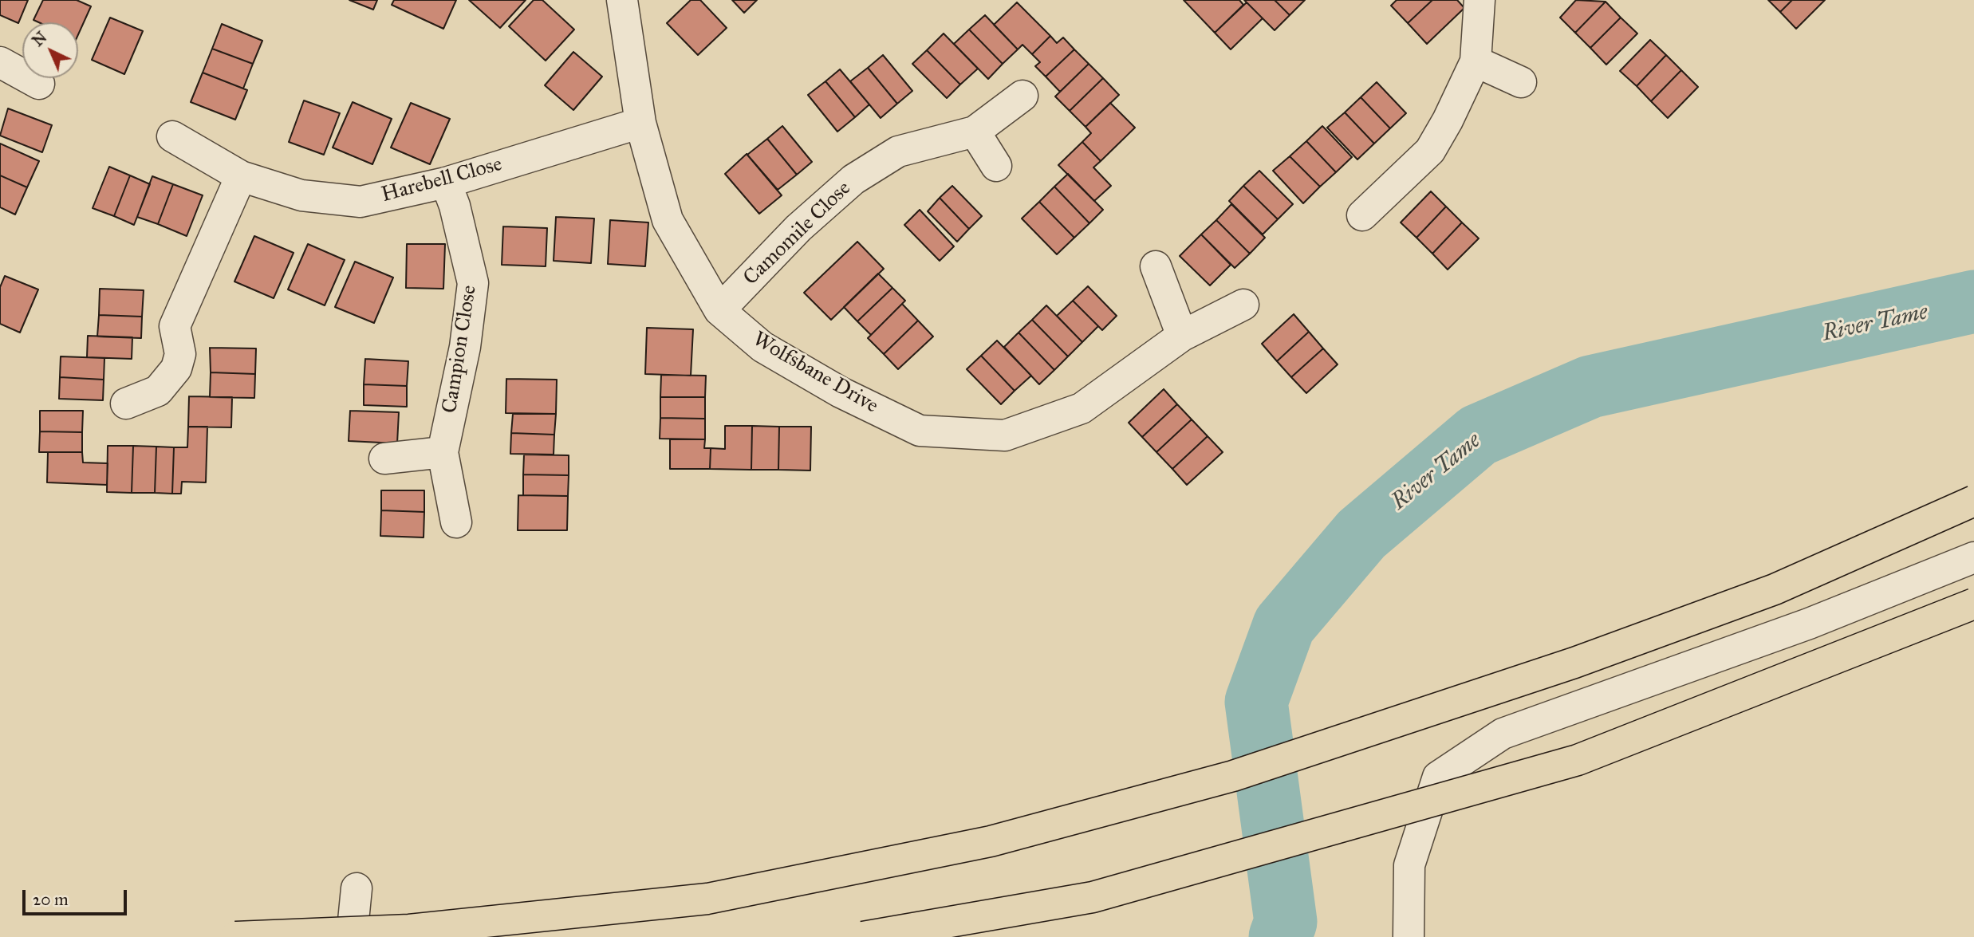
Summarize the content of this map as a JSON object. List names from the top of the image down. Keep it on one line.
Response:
{"streets":{"street":["Harebell Close","Camomile Close","Campion Close","Wolfsbane Drive"]},"crossings":[["Harebell Close","Campion Close"],["Harebell Close","Wolfsbane Drive"],["Camomile Close","Wolfsbane Drive"]],"water":["River Tame"],"scale_bar":"20 m","north":"top left"}
